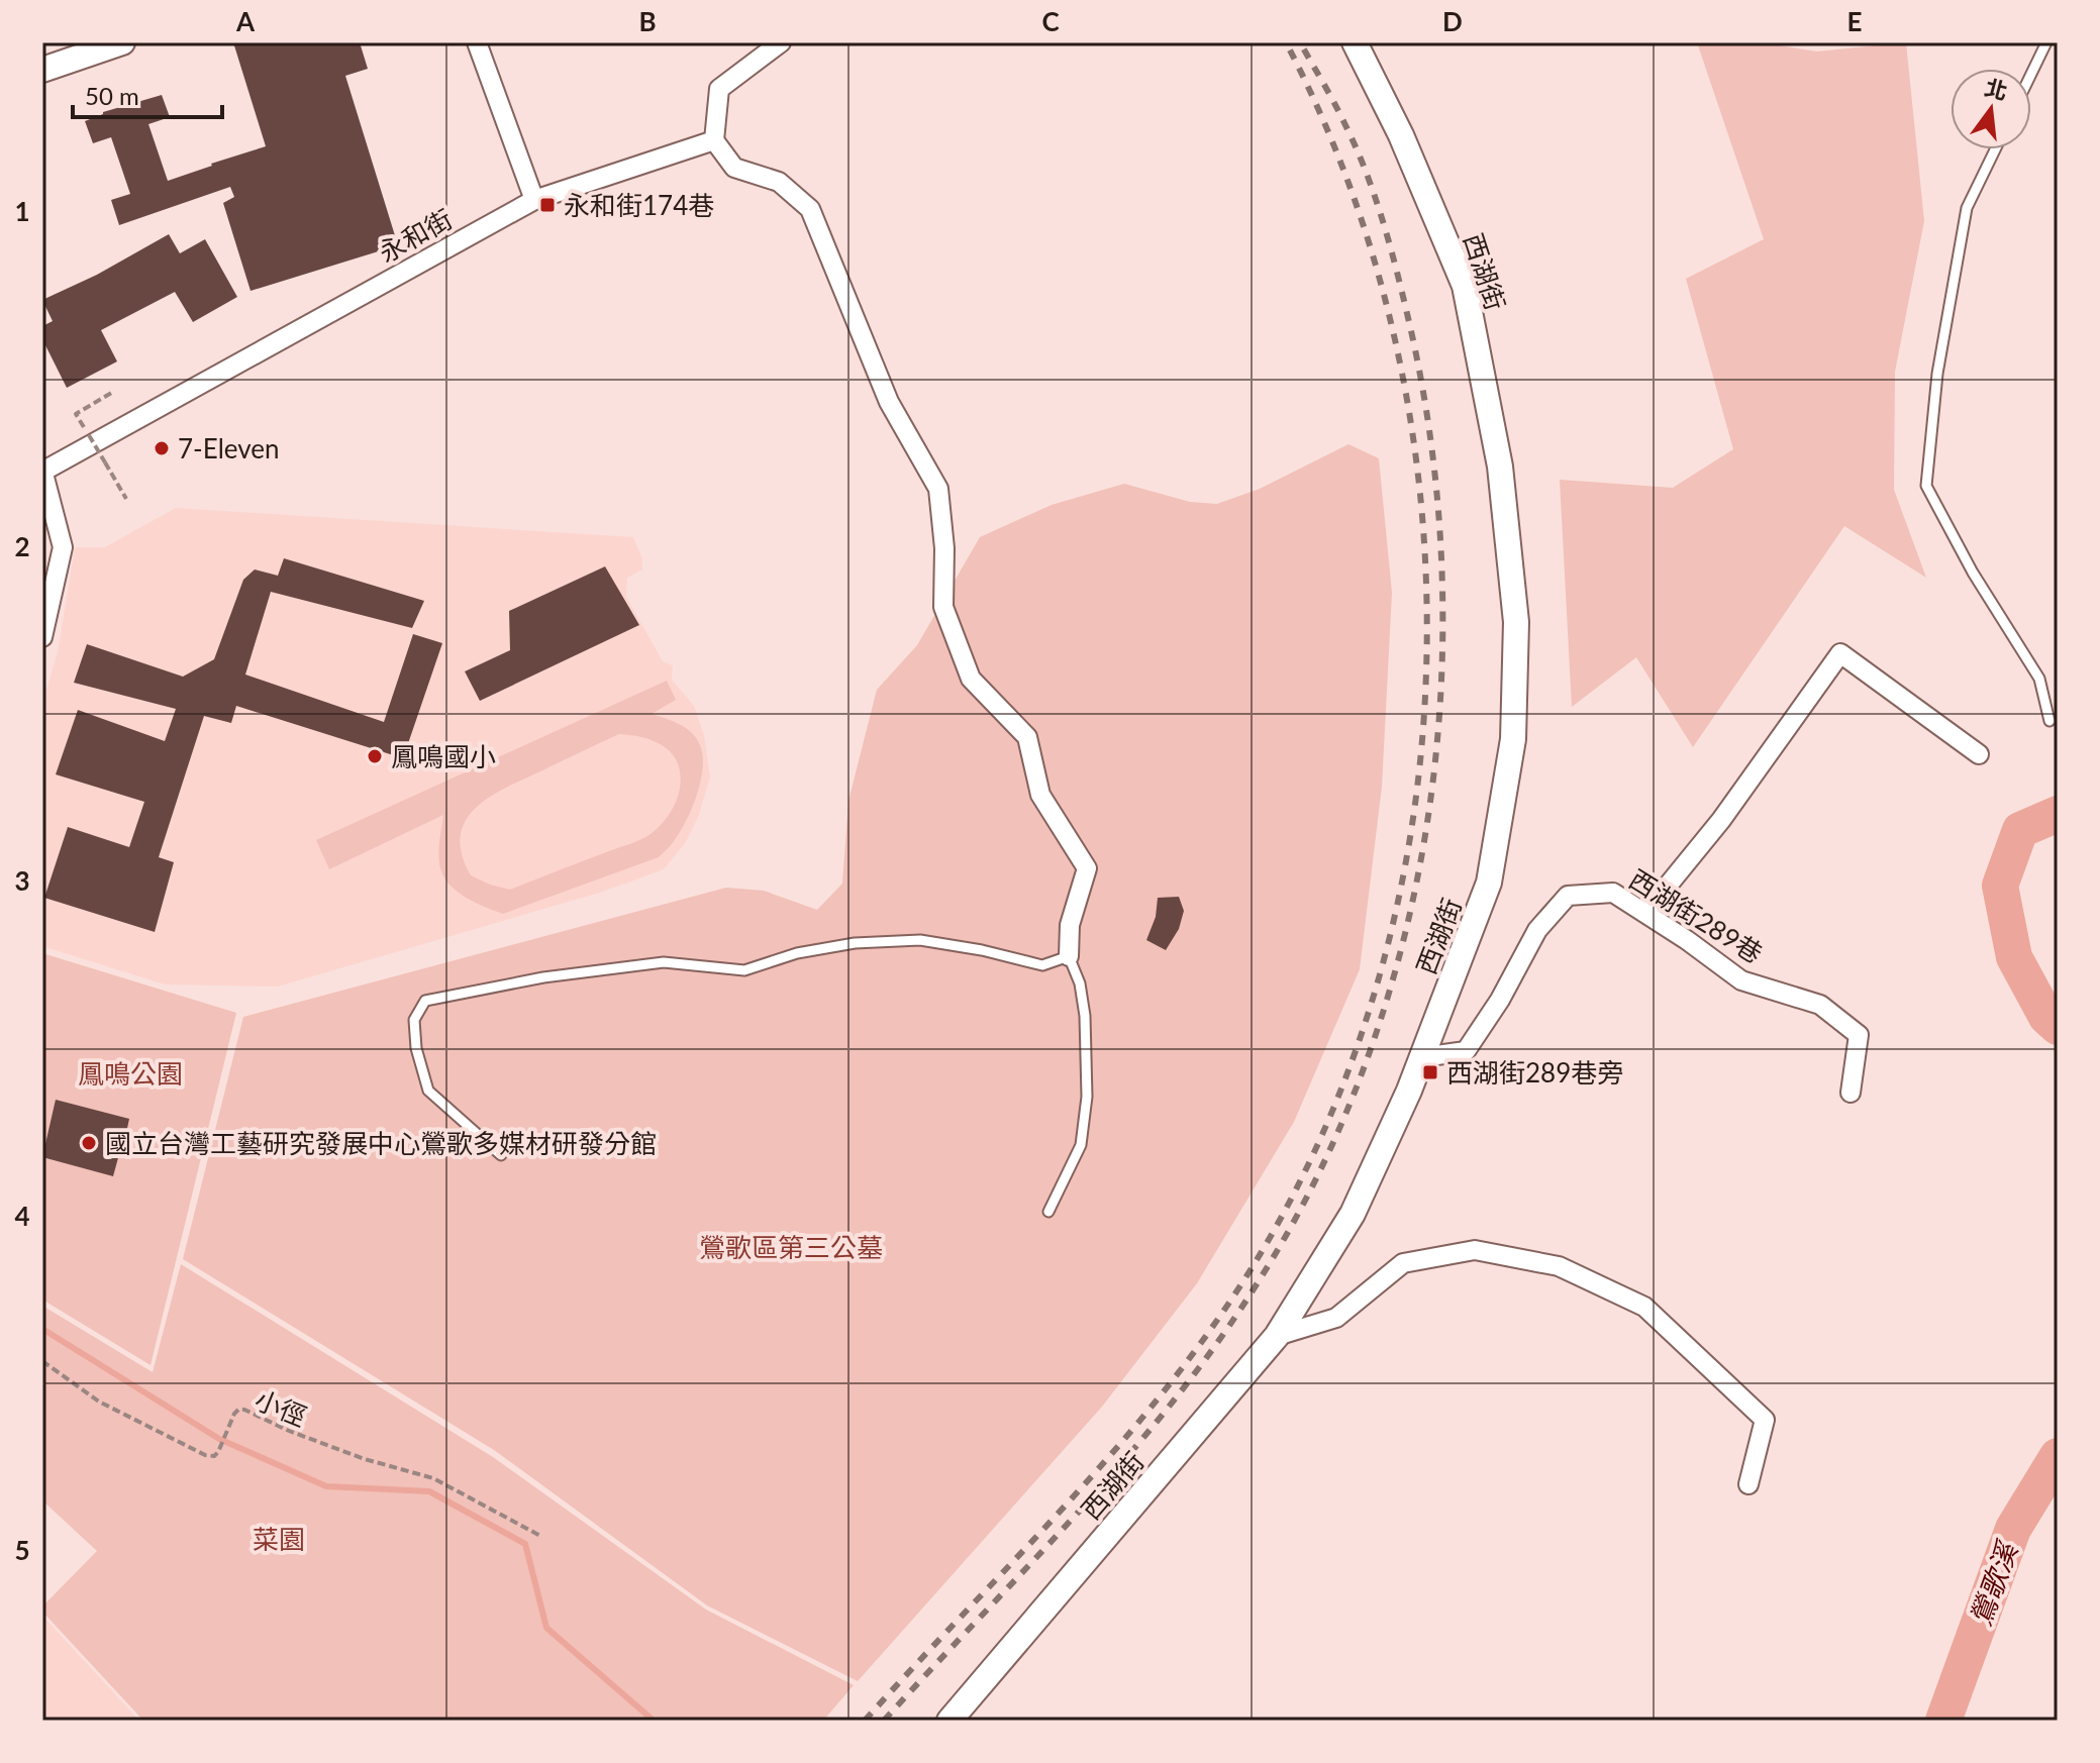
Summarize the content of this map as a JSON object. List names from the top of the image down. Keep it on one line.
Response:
{"streets":{"street":["永和街","西湖街","西湖街289巷"],"path":["小徑"]},"crossings":[["西湖街","西湖街289巷"]],"water":["鶯歌溪"],"parks":["鳳鳴公園","鶯歌區第三公墓","菜園"],"places":{"transit":["永和街174巷","西湖街289巷旁"],"other":["7-Eleven","鳳鳴國小","國立台灣工藝研究發展中心鶯歌多媒材研發分館"]},"scale_bar":"50 m","north":"top","grid":{"columns":["A","B","C","D","E"],"rows":["1","2","3","4","5"]}}
